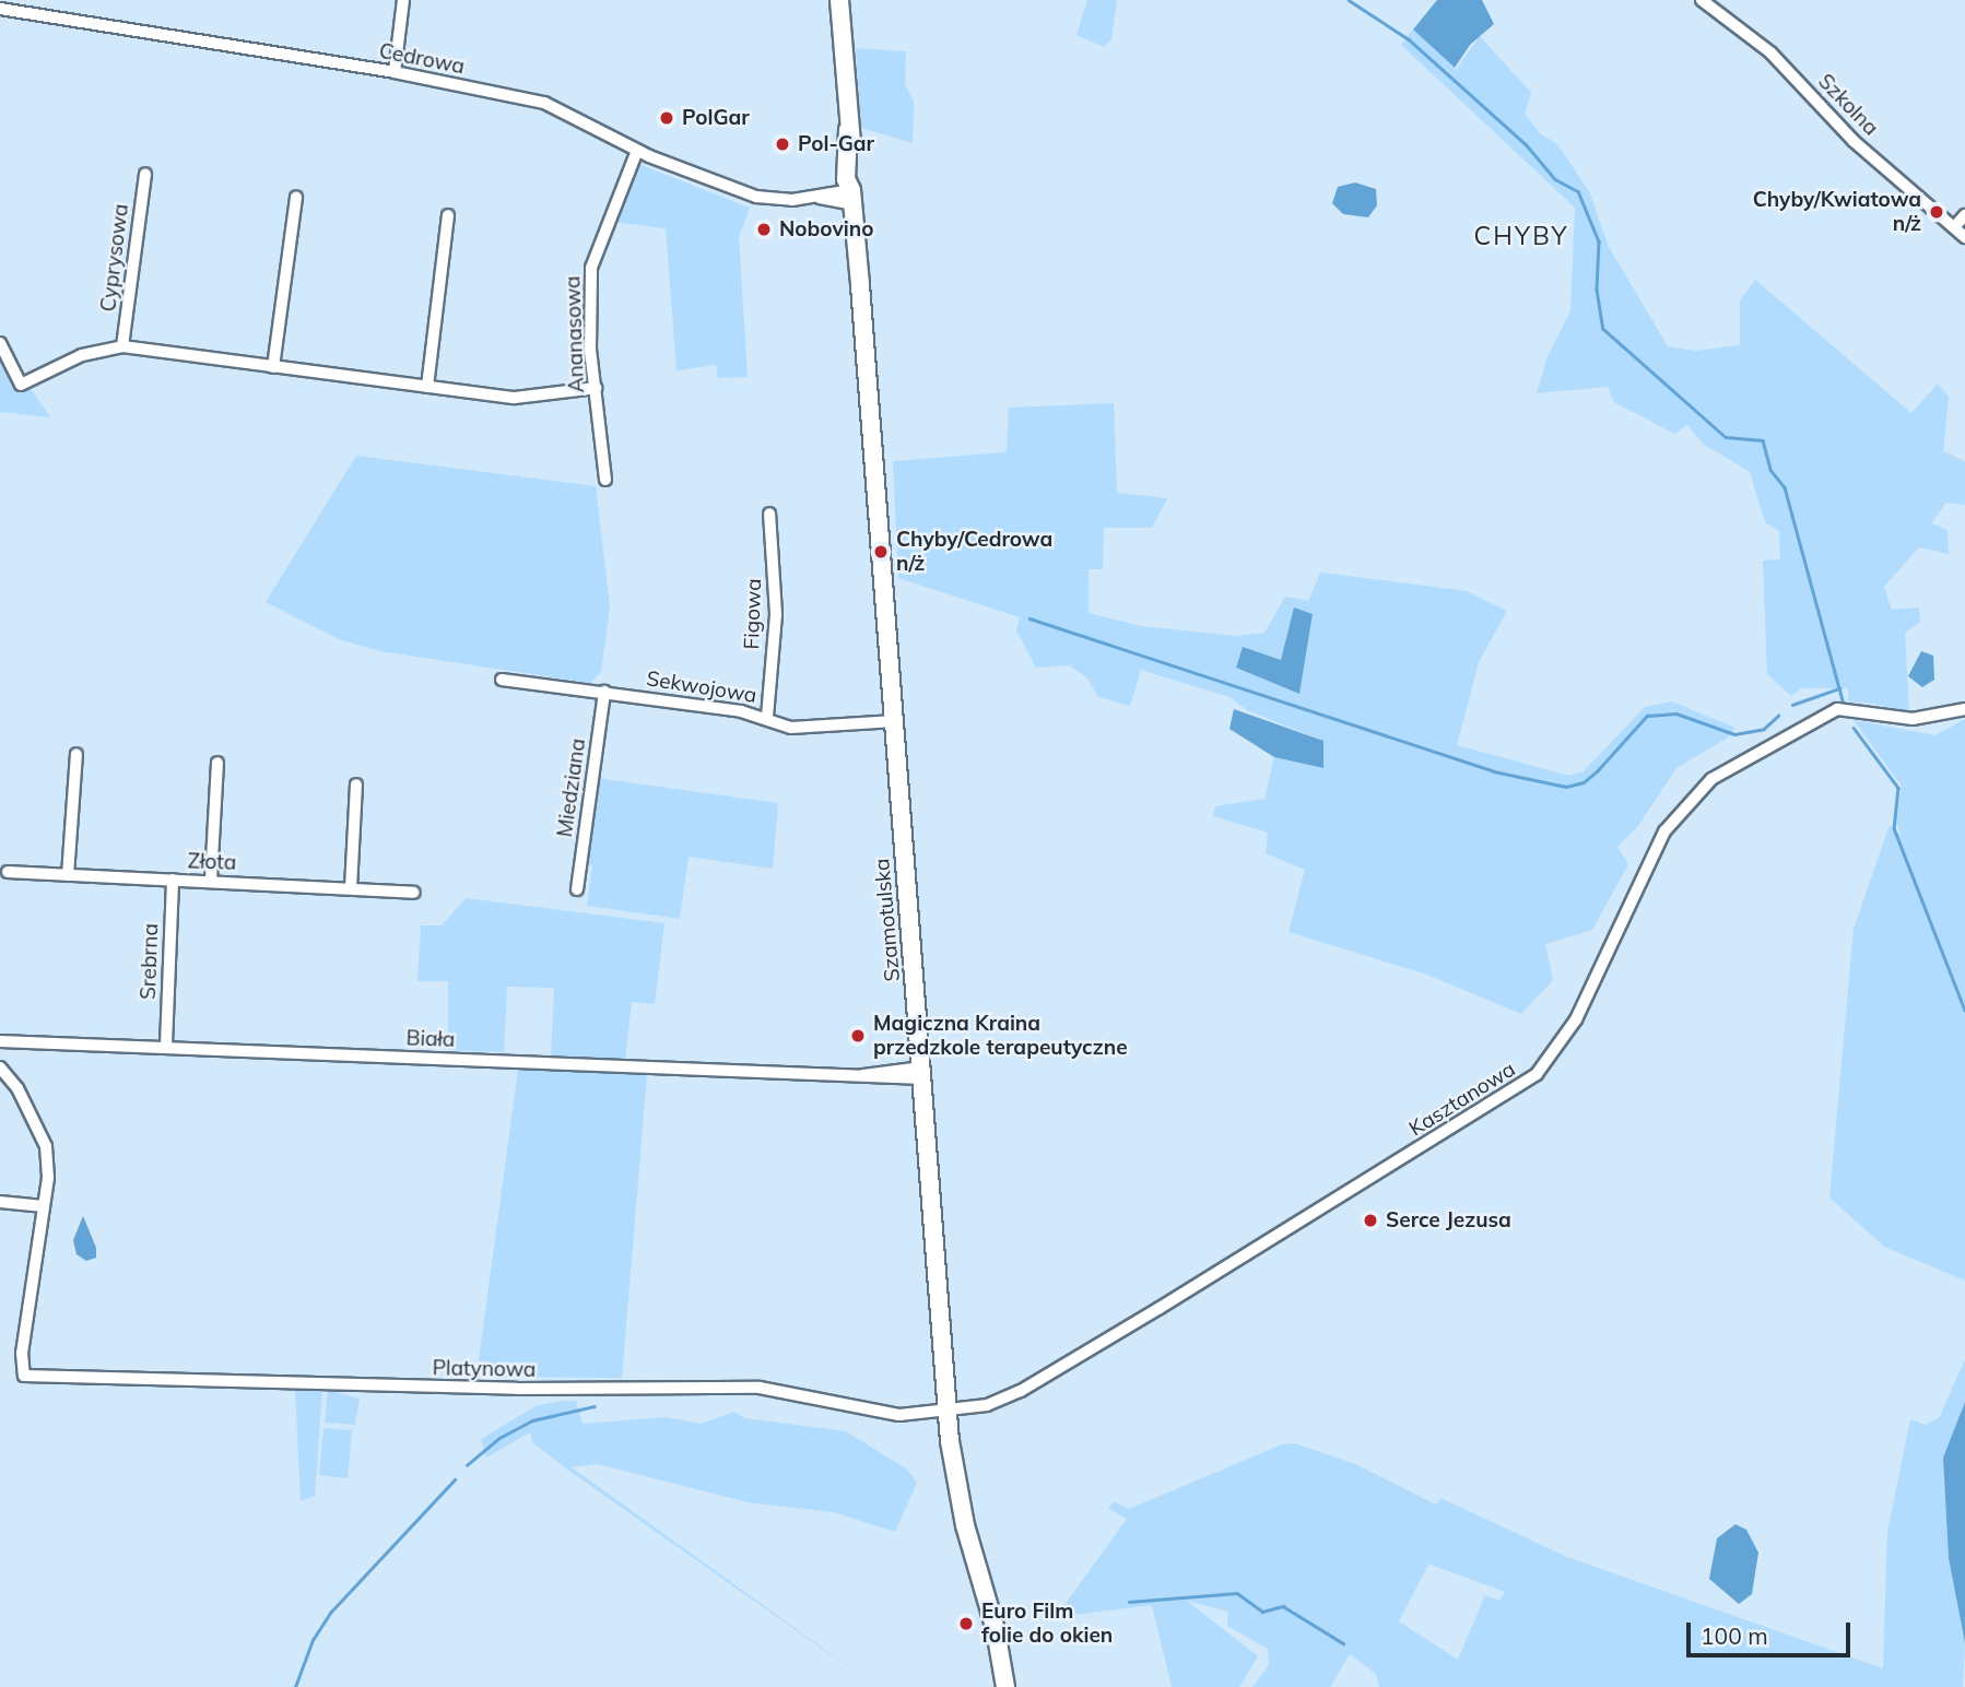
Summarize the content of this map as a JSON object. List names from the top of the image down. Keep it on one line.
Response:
{"streets":{"street":["Cedrowa","Szkolna","Cyprysowa","Ananasowa","Figowa","Sekwojowa","Miedziana","Złota","Szamotulska","Srebrna","Biała","Kasztanowa","Platynowa"]},"crossings":[["Cedrowa","Ananasowa"],["Cedrowa","Szamotulska"],["Figowa","Sekwojowa"],["Sekwojowa","Miedziana"],["Sekwojowa","Szamotulska"],["Złota","Srebrna"],["Szamotulska","Biała"],["Szamotulska","Kasztanowa"],["Szamotulska","Platynowa"],["Srebrna","Biała"],["Kasztanowa","Platynowa"]],"districts":["CHYBY"],"places":["PolGar","Pol-Gar","Chyby/Kwiatowa n/ż","Nobovino","Chyby/Cedrowa n/ż","Magiczna Kraina przedzkole terapeutyczne","Serce Jezusa","Euro Film folie do okien"],"scale_bar":"100 m"}
